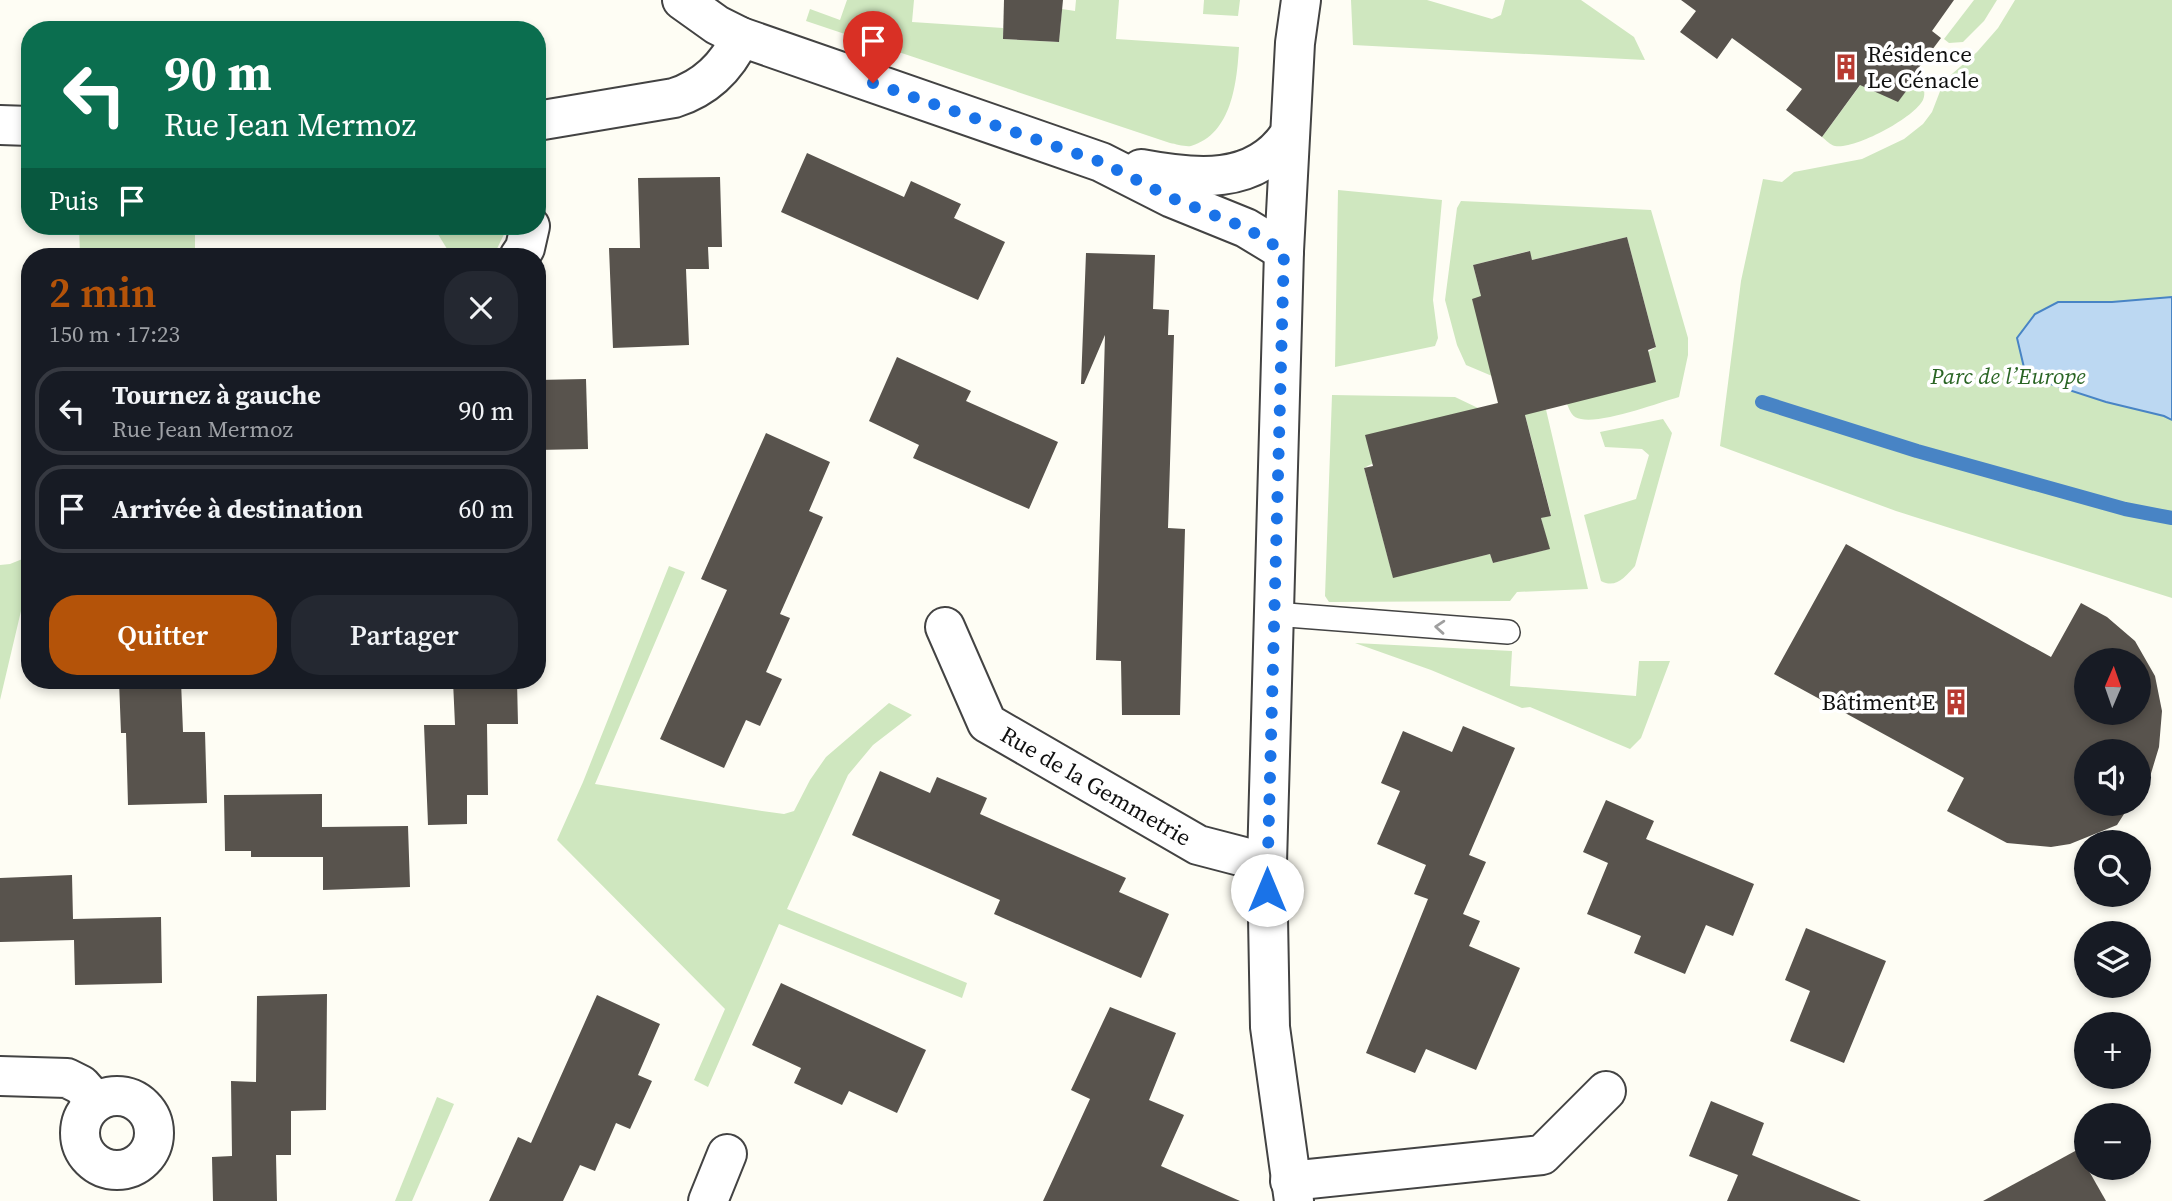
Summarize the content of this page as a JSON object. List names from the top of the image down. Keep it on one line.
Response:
{"streets":{"street":["Rue de la Gemmetrie"]},"parks":["Parc de l’Europe"],"places":{"building":["Résidence Le Cénacle","Bâtiment E"]},"north":"top","page":{"turn":["90 m","Rue Jean Mermoz"],"then":"Puis","heading":["2 min","150 m · 17:23"],"list":[{"name":"Tournez à gauche","note":"Rue Jean Mermoz","value":"90 m"},{"name":"Arrivée à destination","value":"60 m"}],"buttons":["Quitter","Partager"],"map_buttons":["+","−"]}}
